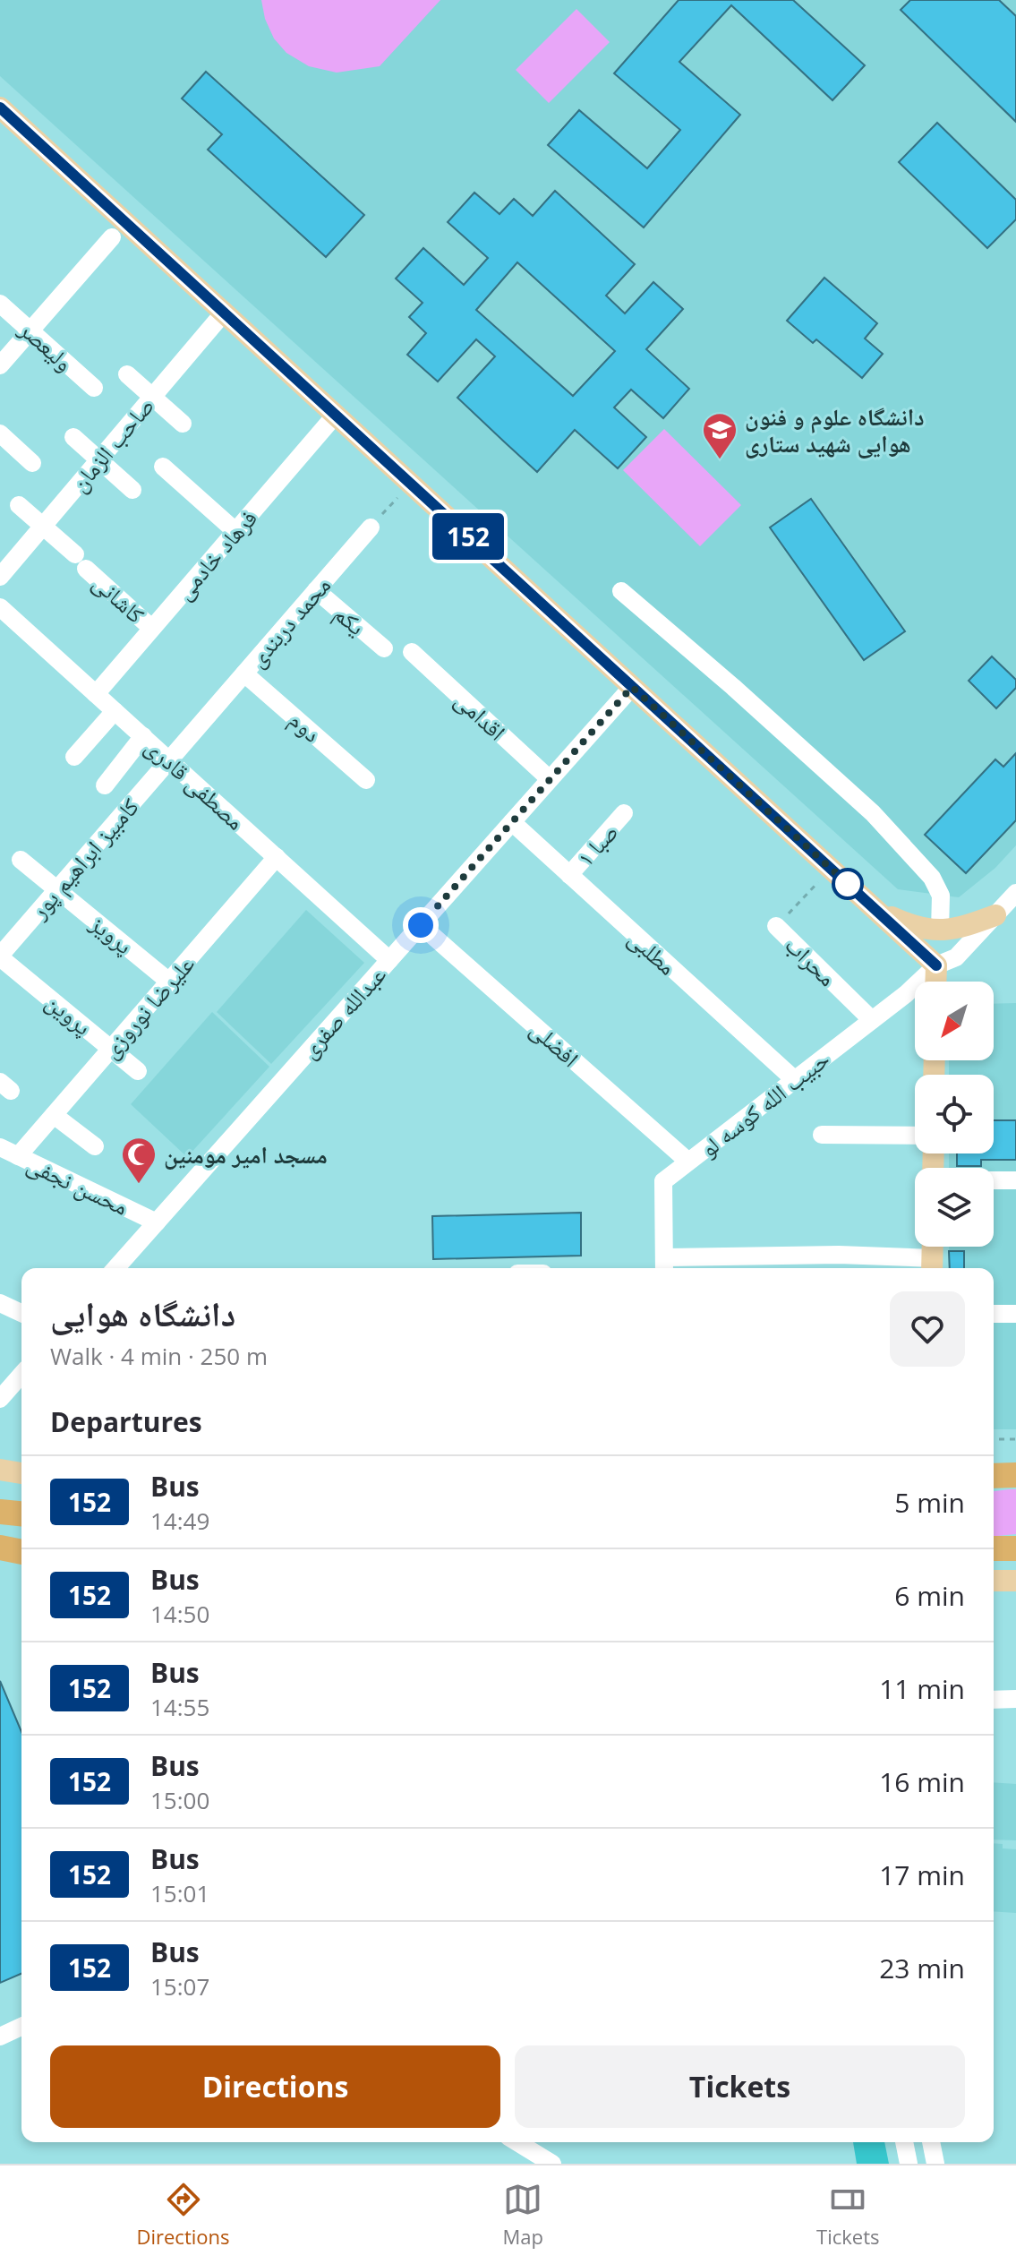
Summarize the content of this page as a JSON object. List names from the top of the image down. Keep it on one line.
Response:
{"streets":{"street":["ولیعصر","صاحب الزمان","فرهاد خادمی","کاشانی","یکم","محمد دربندی","اقدامی","دوم","مصطفی قادری","صبا ۱","کامبیز ابراهیم پور","پرویز","مطلبی","محراب","علیرضا نوروزی","عبدالله صفری","پروین","افضلی","حبیب الله کوسه لو","محسن نجفی"]},"crossings":[["صاحب الزمان","کاشانی"],["فرهاد خادمی","کاشانی"],["فرهاد خادمی","مصطفی قادری"],["یکم","محمد دربندی"],["محمد دربندی","دوم"],["محمد دربندی","مصطفی قادری"],["محمد دربندی","کامبیز ابراهیم پور"],["اقدامی","عبدالله صفری"],["مصطفی قادری","کامبیز ابراهیم پور"],["مصطفی قادری","علیرضا نوروزی"],["مصطفی قادری","عبدالله صفری"],["صبا ۱","مطلبی"],["کامبیز ابراهیم پور","پرویز"],["کامبیز ابراهیم پور","پروین"],["پرویز","علیرضا نوروزی"],["مطلبی","عبدالله صفری"],["مطلبی","حبیب الله کوسه لو"],["محراب","حبیب الله کوسه لو"],["علیرضا نوروزی","پروین"],["علیرضا نوروزی","محسن نجفی"],["عبدالله صفری","افضلی"],["عبدالله صفری","محسن نجفی"],["افضلی","حبیب الله کوسه لو"]],"places":{"school or university":["دانشگاه علوم و فنون هوایی شهید ستاری"],"mosque":["مسجد امیر مومنین"]},"lines":["bus line 152"],"north":"bottom left","page":{"on_map":"152","heading":[["دانشگاه هوایی","Walk · 4 min · 250 m"],"Departures"],"list":[{"mark":"152","name":"Bus","note":"14:49","value":"5 min"},{"mark":"152","name":"Bus","note":"14:50","value":"6 min"},{"mark":"152","name":"Bus","note":"14:55","value":"11 min"},{"mark":"152","name":"Bus","note":"15:00","value":"16 min"},{"mark":"152","name":"Bus","note":"15:01","value":"17 min"},{"mark":"152","name":"Bus","note":"15:07","value":"23 min"}],"buttons":["Directions","Tickets"],"tabs":["Directions","Map","Tickets"]}}
